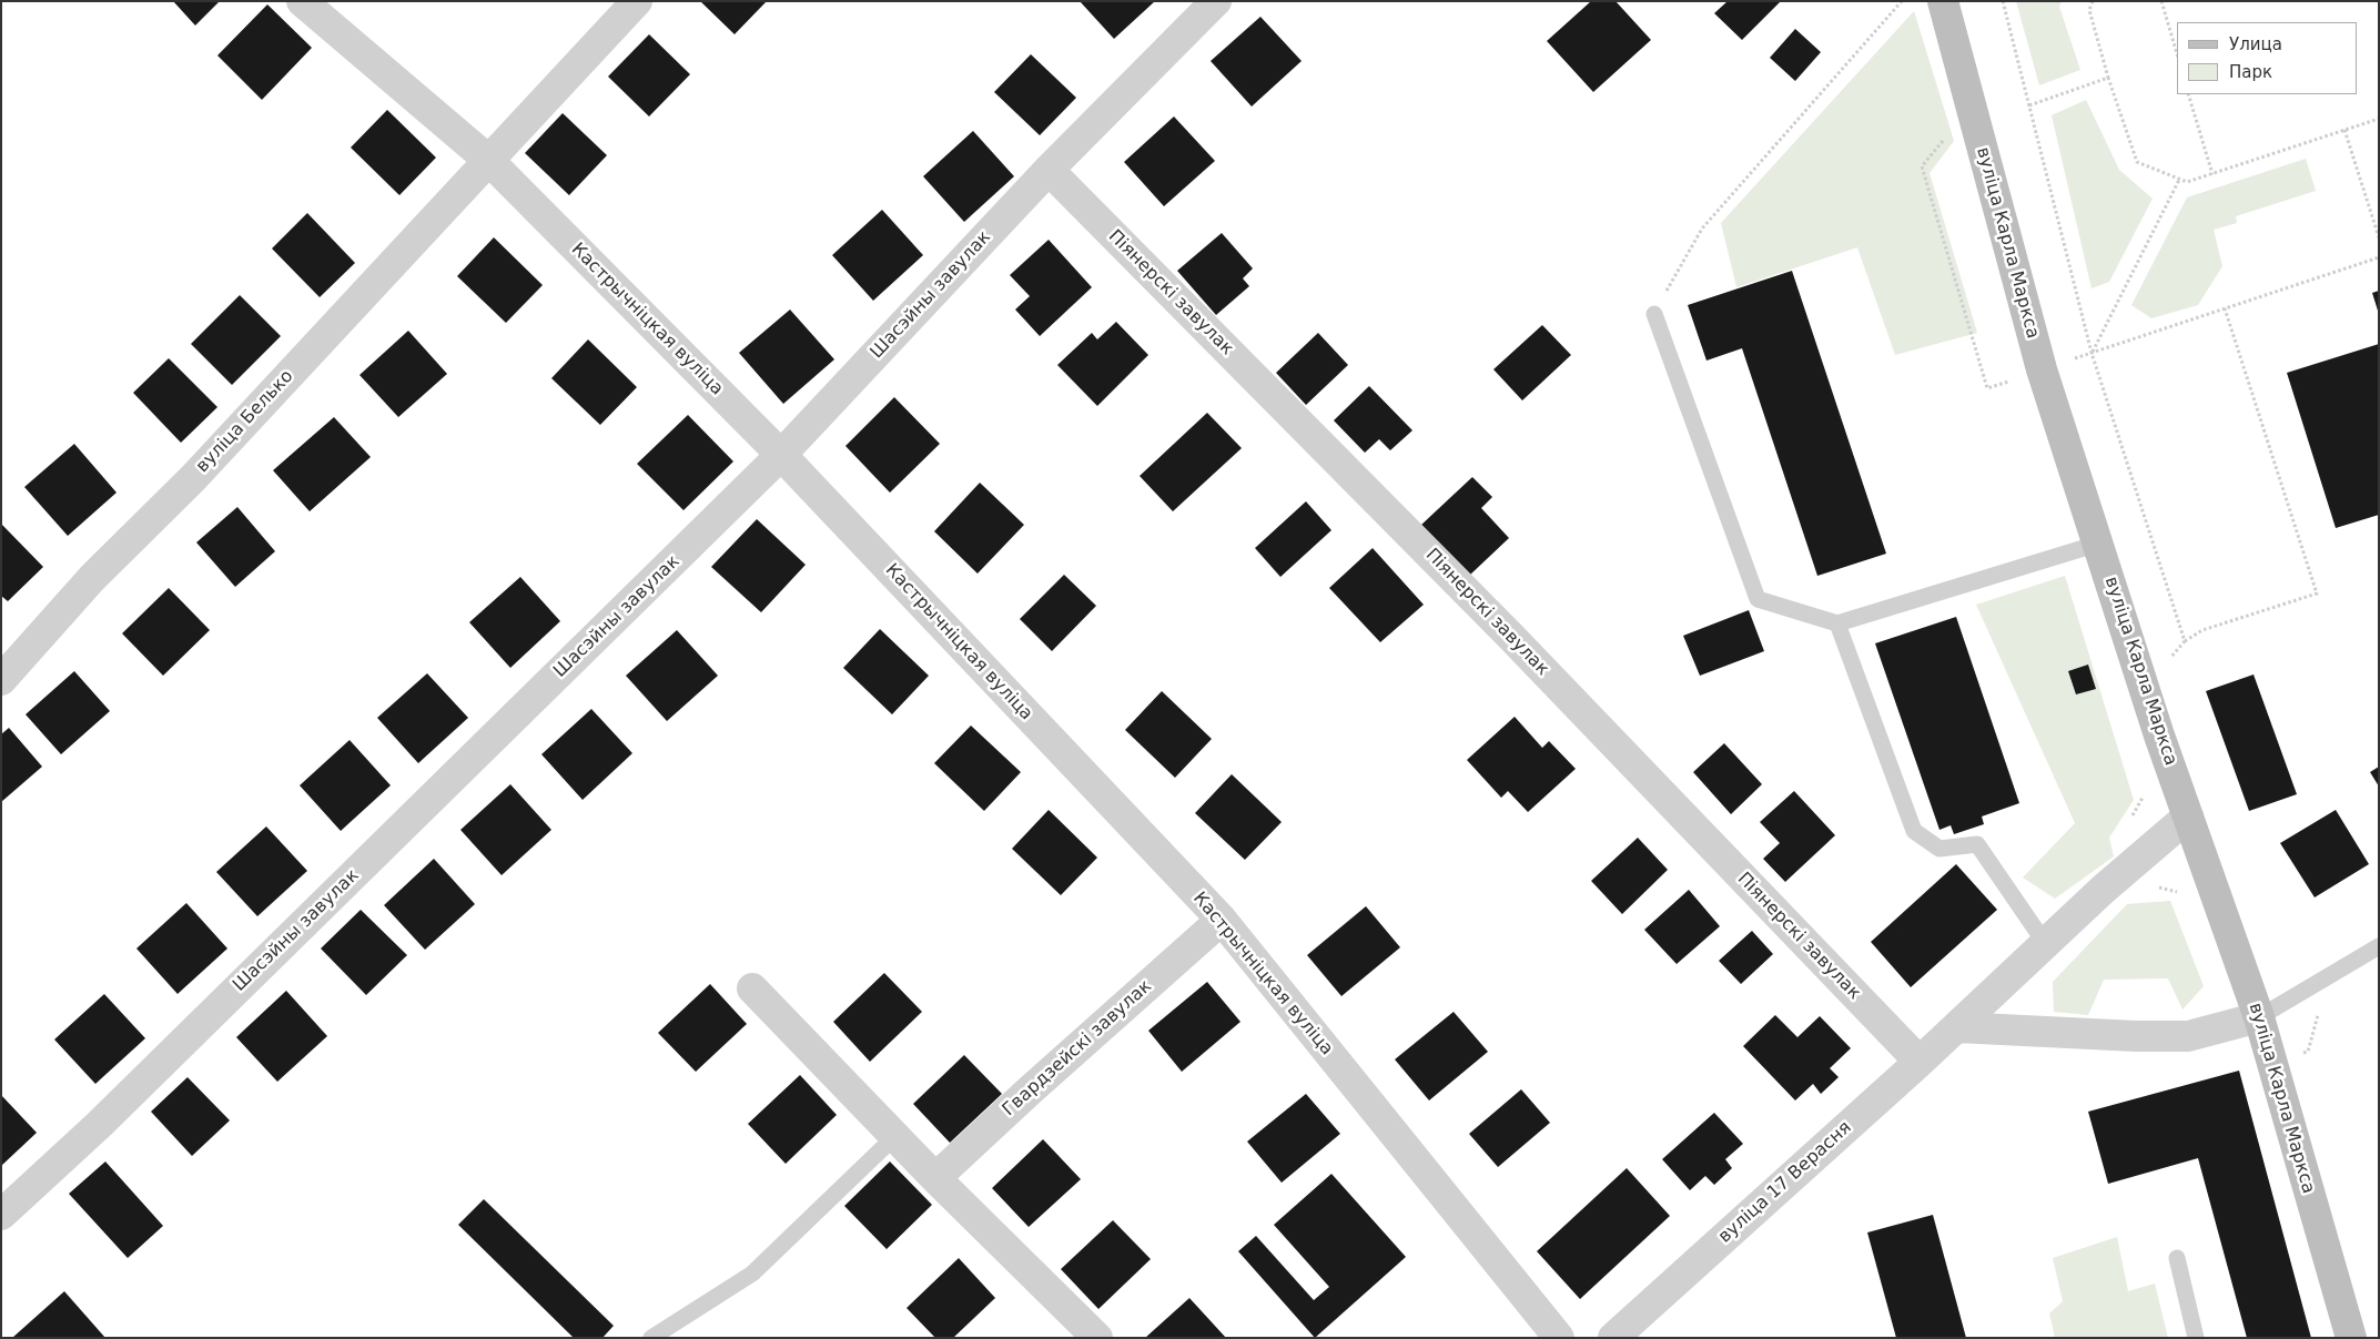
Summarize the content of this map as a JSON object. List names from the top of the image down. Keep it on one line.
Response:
{"streets":{"street":["вуліца Карла Маркса","Піянерскі завулак","Шасэйны завулак","Кастрычніцкая вуліца","вуліца Белько","Гвардзейскі завулак","вуліца 17 Верасня"]},"crossings":[["вуліца Карла Маркса","вуліца 17 Верасня"],["Піянерскі завулак","Шасэйны завулак"],["Піянерскі завулак","вуліца 17 Верасня"],["Шасэйны завулак","Кастрычніцкая вуліца"],["Кастрычніцкая вуліца","вуліца Белько"],["Кастрычніцкая вуліца","Гвардзейскі завулак"]],"legend":["Улица","Парк"]}
